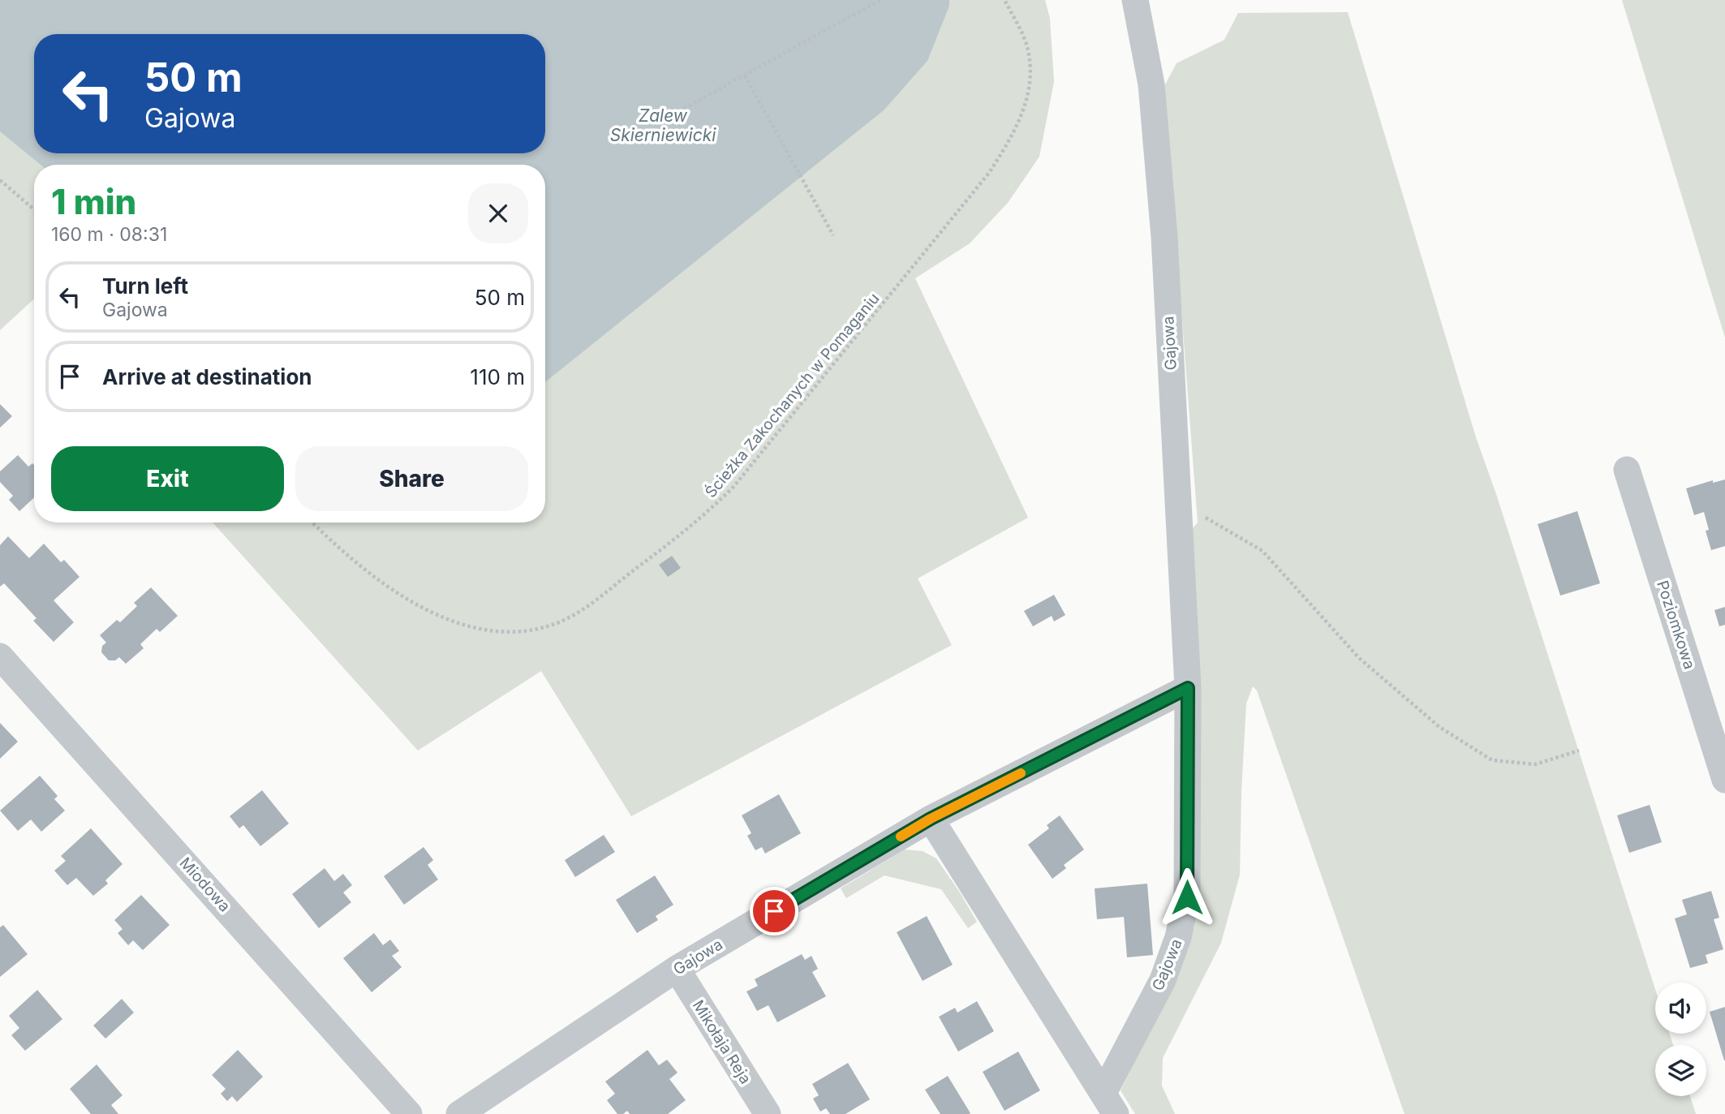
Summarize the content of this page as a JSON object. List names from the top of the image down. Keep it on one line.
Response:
{"streets":{"street":["Gajowa","Poziomkowa","Miodowa","Mikołaja Reja"],"path":["Ścieżka Zakochanych w Pomaganiu"]},"crossings":[["Gajowa","Mikołaja Reja"]],"water":["Zalew Skierniewicki"],"page":{"turn":["50 m","Gajowa"],"heading":["1 min","160 m · 08:31"],"list":[{"name":"Turn left","note":"Gajowa","value":"50 m"},{"name":"Arrive at destination","value":"110 m"}],"buttons":["Exit","Share"]}}
